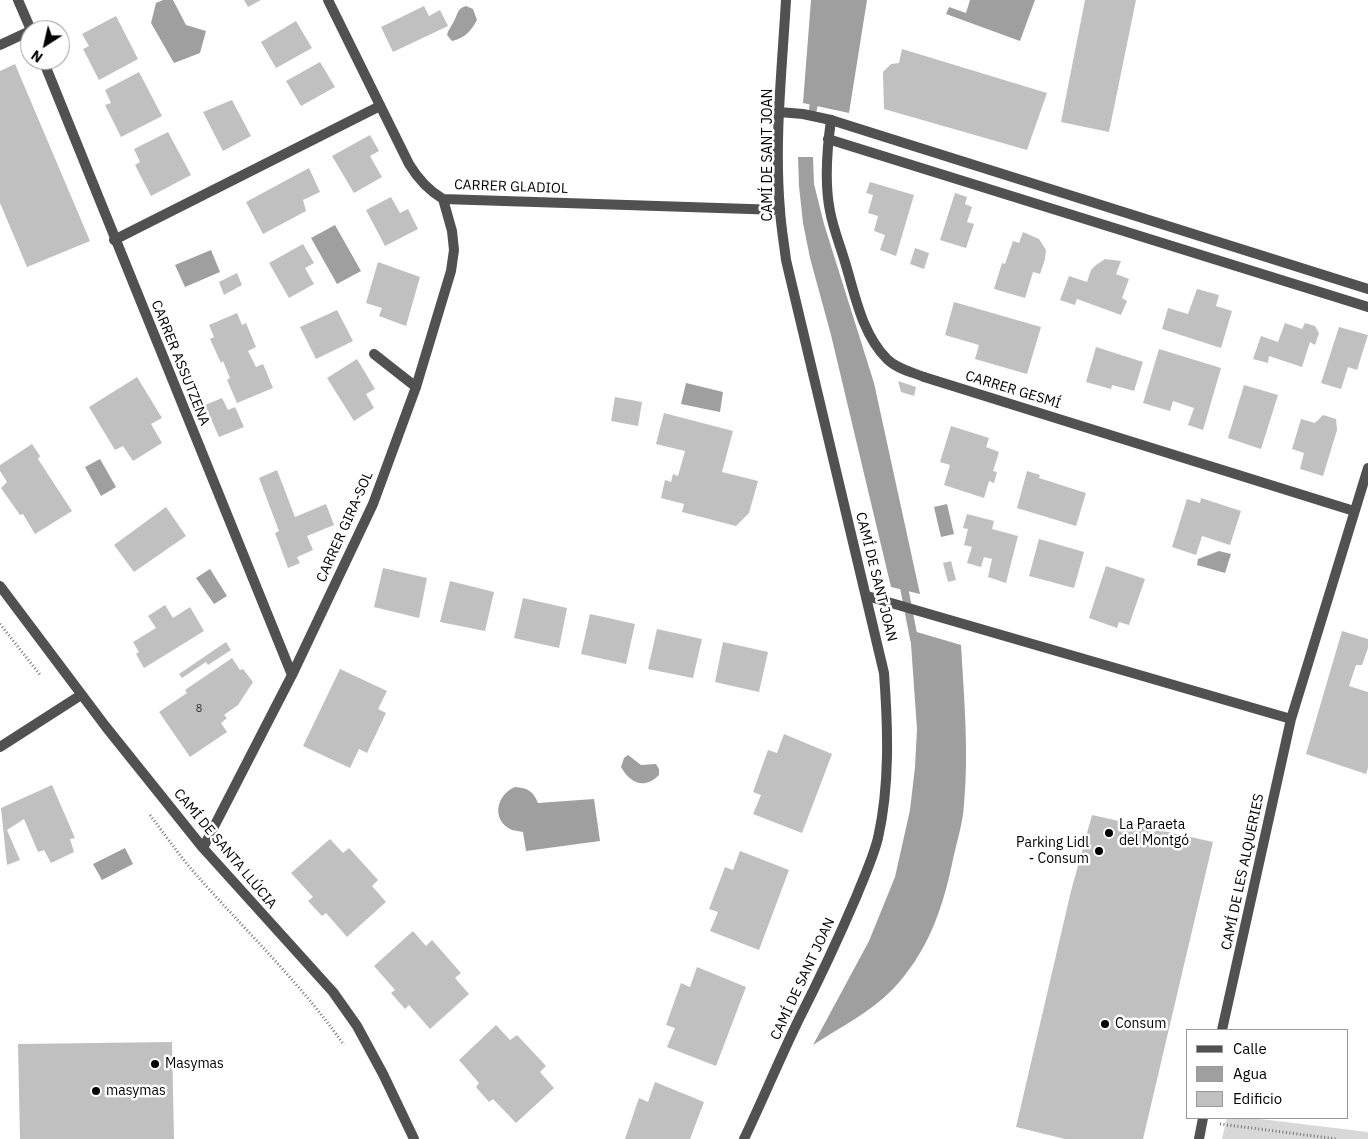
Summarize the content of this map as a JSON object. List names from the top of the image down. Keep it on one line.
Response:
{"streets":{"street":["CAMÍ DE SANT JOAN","CARRER GLADIOL","CARRER ASSUTZENA","CARRER GESMÍ","CARRER GIRA-SOL","CAMÍ DE SANTA LLÚCIA","CAMÍ DE LES ALQUERIES"]},"crossings":[["CAMÍ DE SANT JOAN","CARRER GLADIOL"],["CARRER GLADIOL","CARRER GIRA-SOL"],["CARRER ASSUTZENA","CARRER GIRA-SOL"],["CARRER GIRA-SOL","CAMÍ DE SANTA LLÚCIA"]],"places":["La Paraeta del Montgó","Parking Lidl - Consum","Consum","Masymas","masymas"],"house_numbers":["8"],"legend":["Calle","Agua","Edificio"],"north":"bottom left"}
